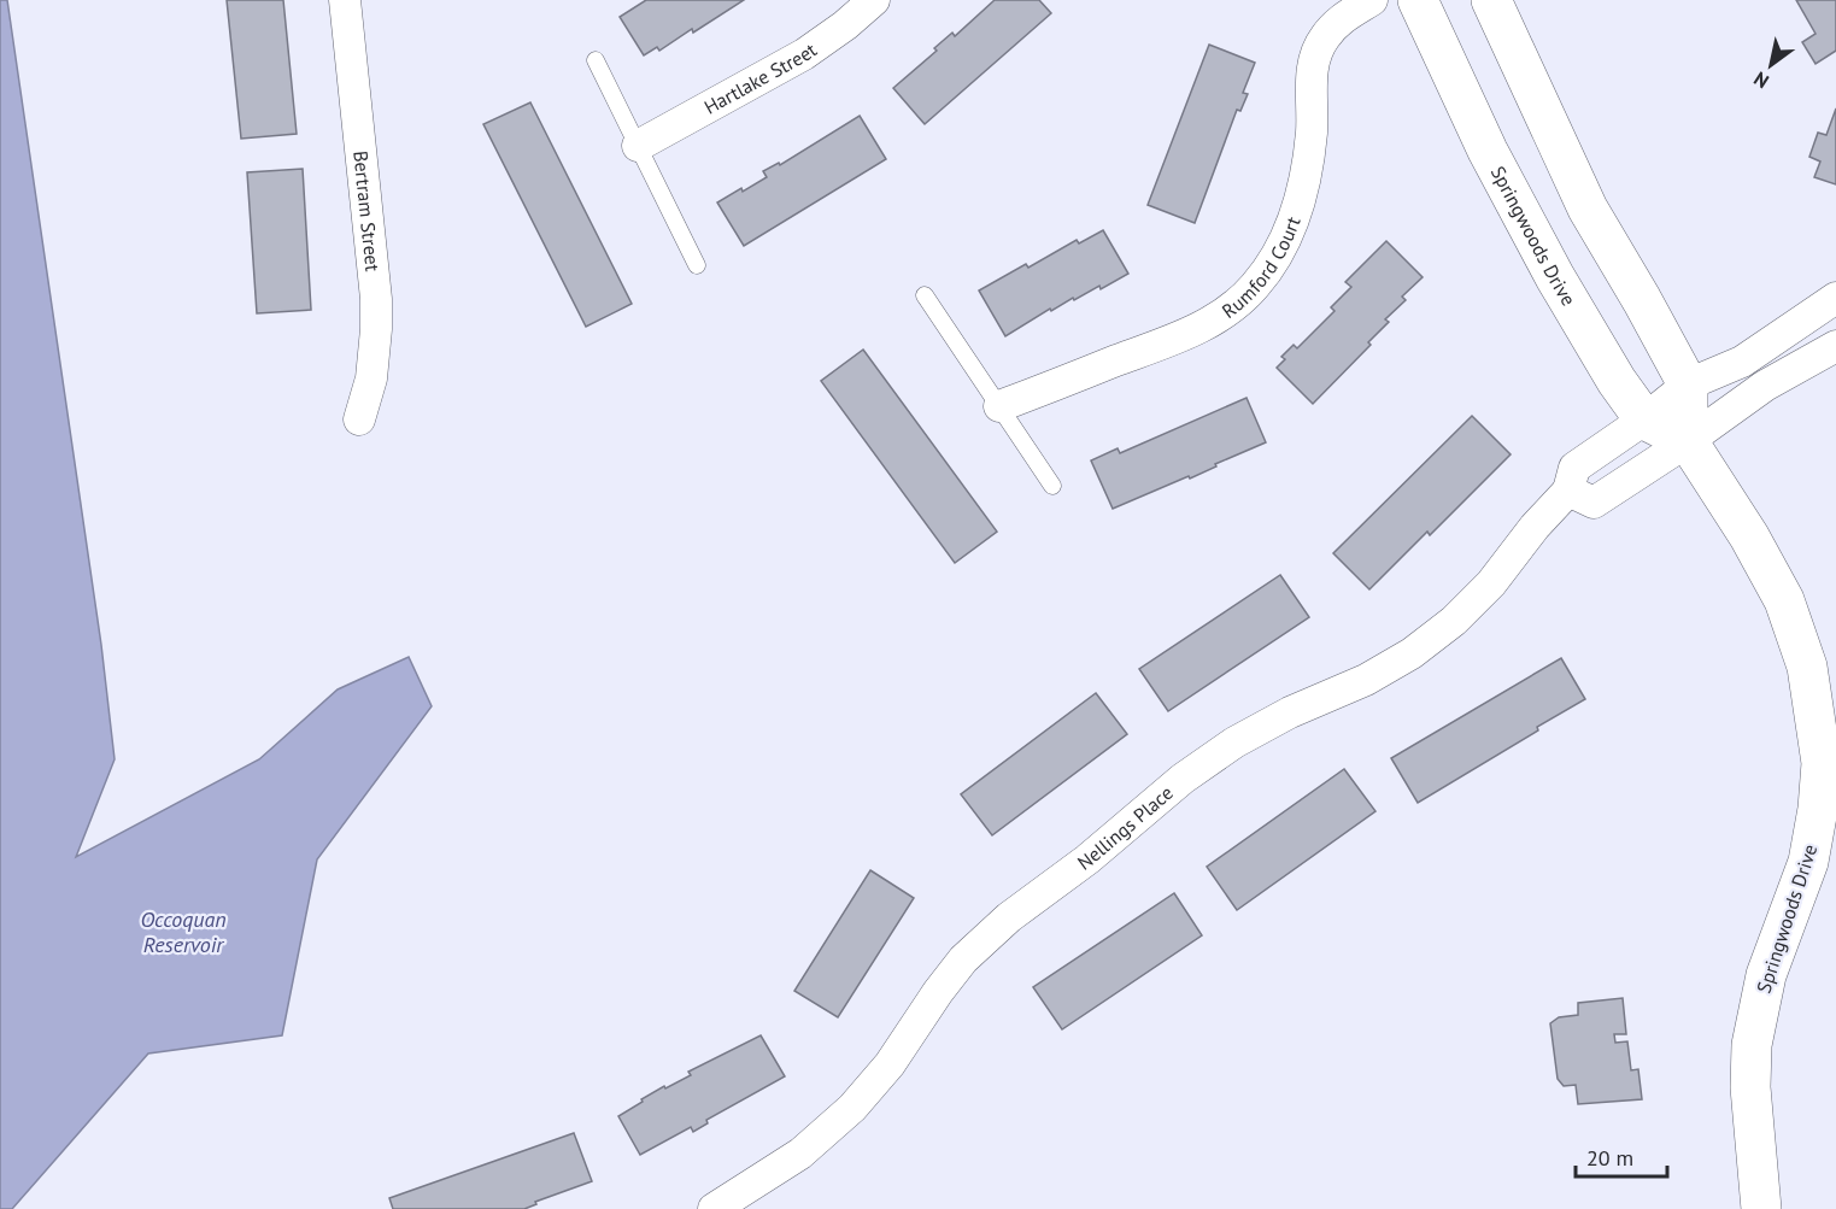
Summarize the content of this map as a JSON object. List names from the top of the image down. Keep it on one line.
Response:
{"streets":{"street":["Hartlake Street","Bertram Street","Springwoods Drive","Rumford Court","Nellings Place"]},"crossings":[["Springwoods Drive","Nellings Place"]],"water":["Occoquan Reservoir"],"scale_bar":"20 m","north":"bottom left"}
